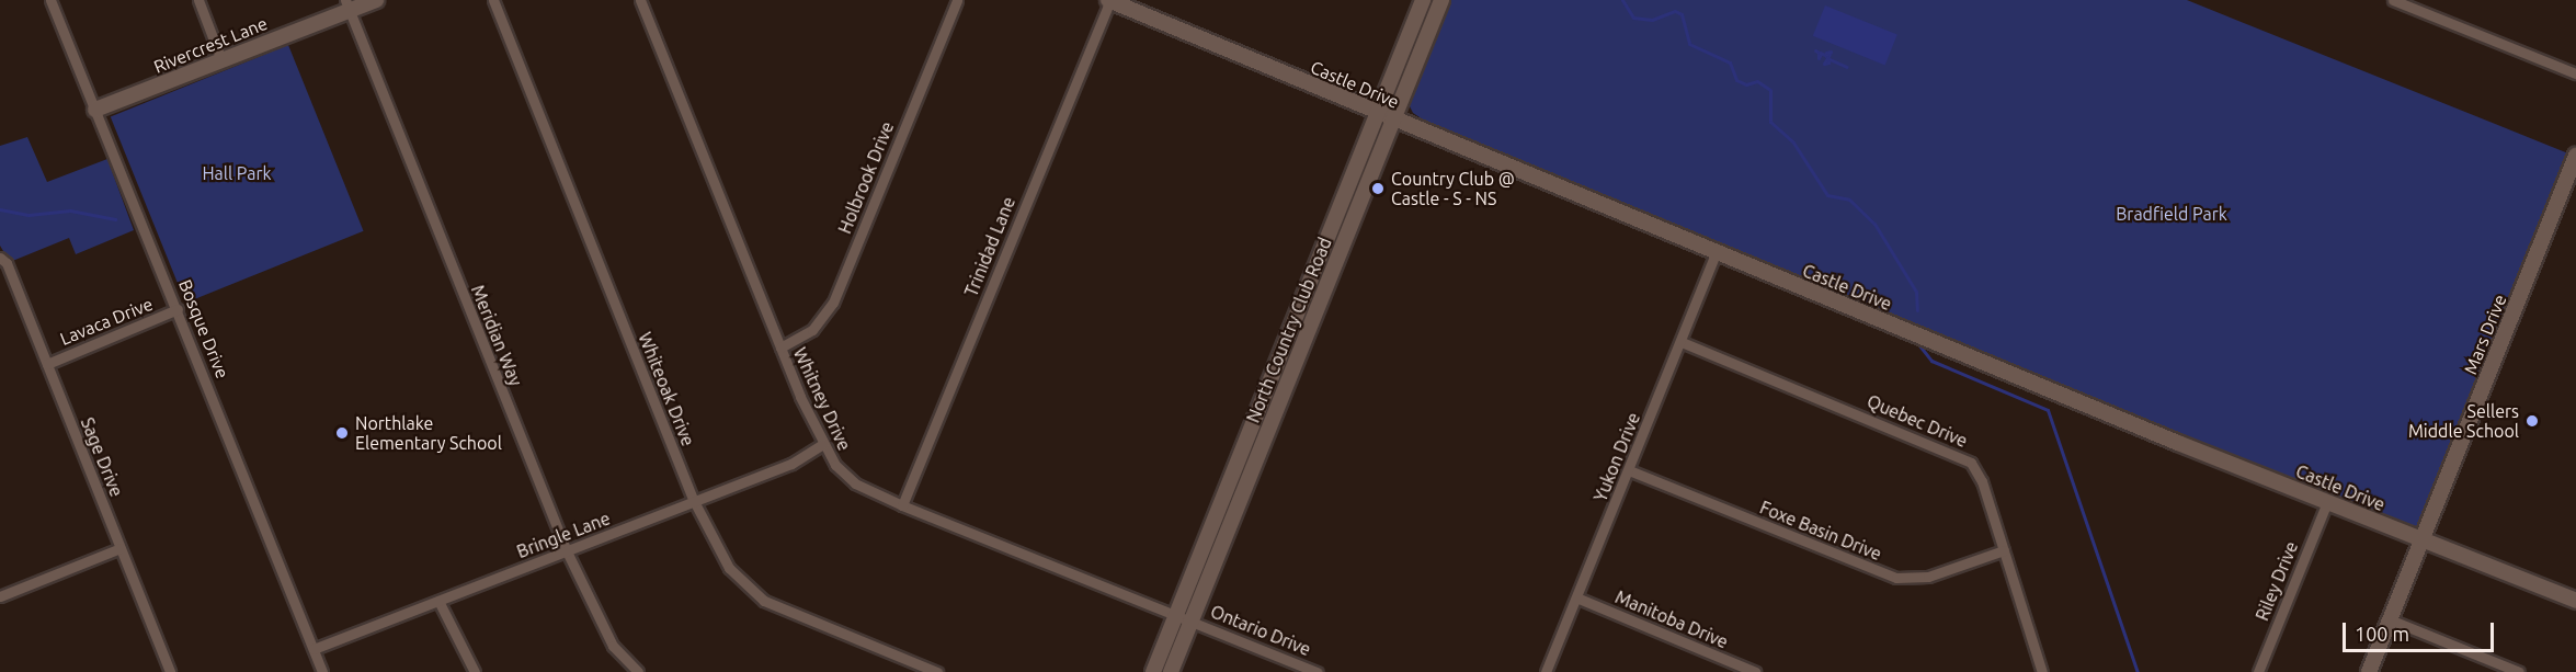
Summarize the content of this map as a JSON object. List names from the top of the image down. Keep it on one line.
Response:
{"streets":{"main road":["Rivercrest Lane","Castle Drive","North Country Club Road","Mars Drive"],"street":["Holbrook Drive","Trinidad Lane","Lavaca Drive","Bosque Drive","Meridian Way","Whiteoak Drive","Whitney Drive","Quebec Drive","Sage Drive","Yukon Drive","Foxe Basin Drive","Bringle Lane","Riley Drive","Manitoba Drive","Ontario Drive"]},"crossings":[["Rivercrest Lane","Bosque Drive"],["Rivercrest Lane","Meridian Way"],["Castle Drive","Trinidad Lane"],["Castle Drive","North Country Club Road"],["Castle Drive","Mars Drive"],["Castle Drive","Yukon Drive"],["Castle Drive","Riley Drive"],["Holbrook Drive","Whitney Drive"],["Trinidad Lane","Whitney Drive"],["Lavaca Drive","Bosque Drive"],["Lavaca Drive","Sage Drive"],["Bosque Drive","Bringle Lane"],["North Country Club Road","Whitney Drive"],["North Country Club Road","Ontario Drive"],["Meridian Way","Bringle Lane"],["Whiteoak Drive","Bringle Lane"],["Whitney Drive","Bringle Lane"],["Whitney Drive","Ontario Drive"],["Quebec Drive","Yukon Drive"],["Quebec Drive","Foxe Basin Drive"],["Yukon Drive","Foxe Basin Drive"],["Yukon Drive","Manitoba Drive"]],"parks":["Hall Park","Bradfield Park"],"places":["Country Club @ Castle - S - NS","Sellers Middle School","Northlake Elementary School"],"scale_bar":"100 m"}
